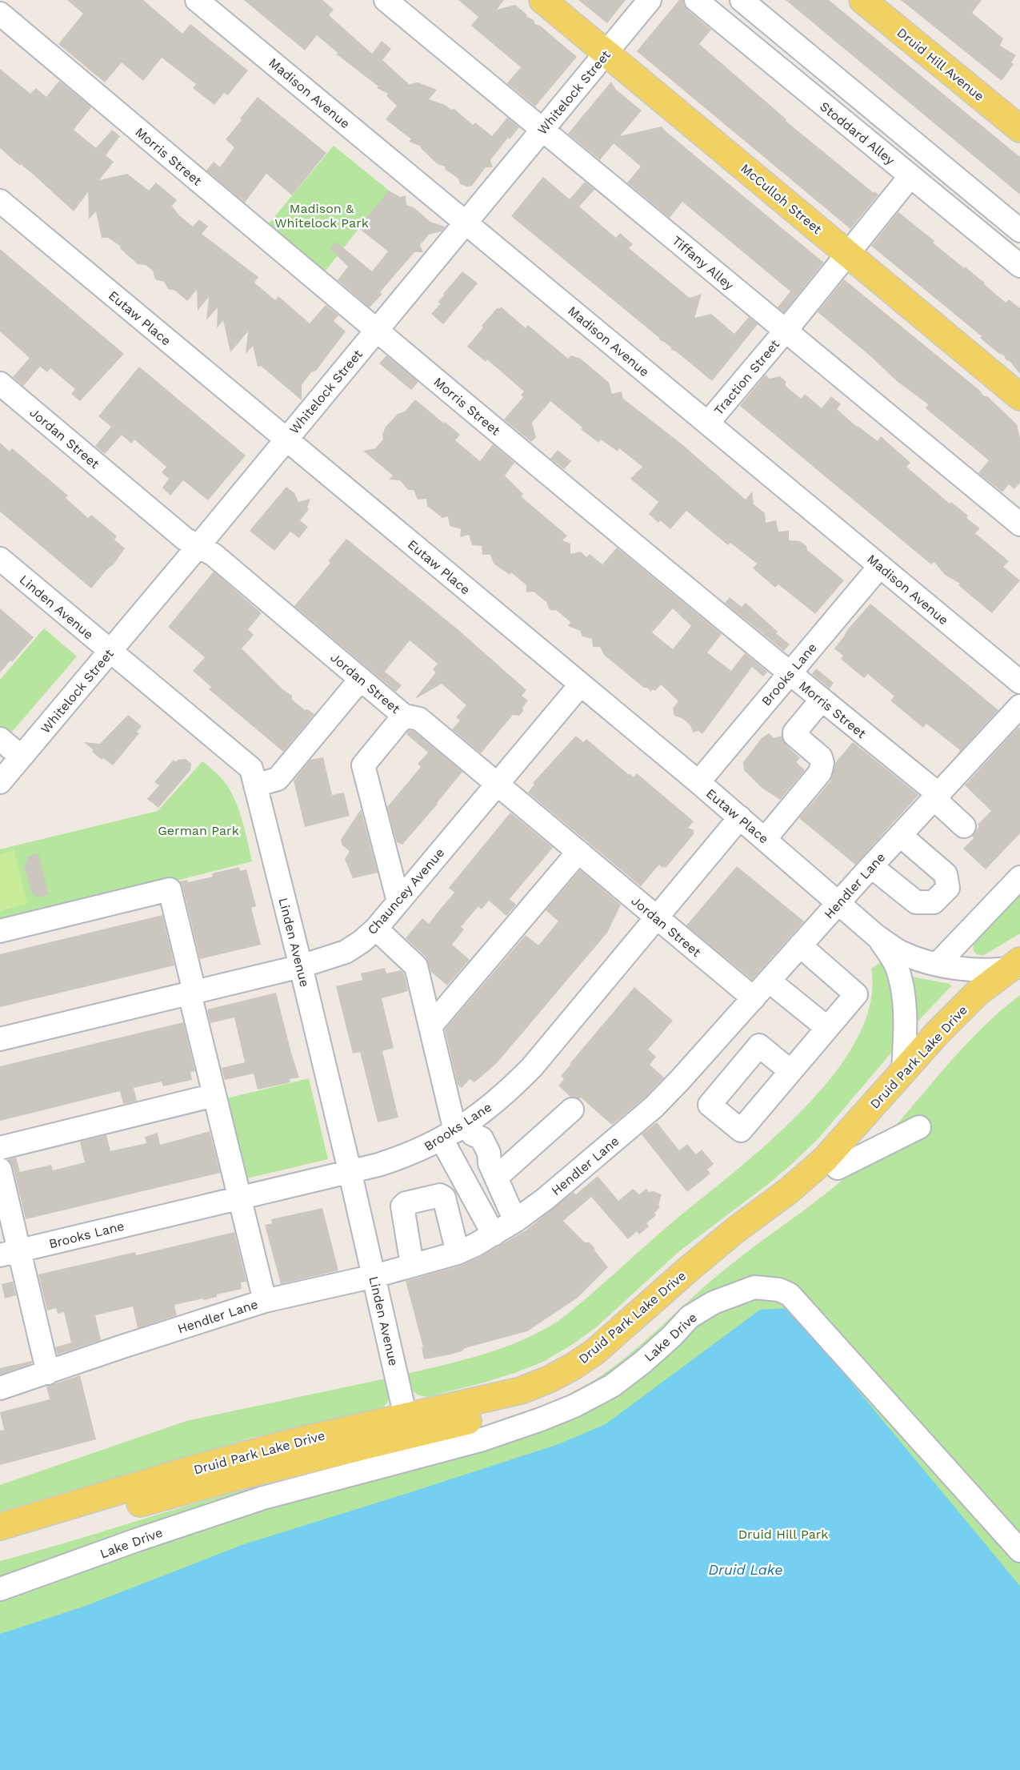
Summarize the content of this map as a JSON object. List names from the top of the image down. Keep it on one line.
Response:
{"streets":{"main road":["Druid Hill Avenue","McCulloh Street","Druid Park Lake Drive"],"street":["Whitelock Street","Madison Avenue","Stoddard Alley","Morris Street","Tiffany Alley","Eutaw Place","Traction Street","Jordan Street","Linden Avenue","Brooks Lane","Hendler Lane","Chauncey Avenue","Lake Drive"]},"crossings":[["Whitelock Street","Madison Avenue"],["Whitelock Street","Morris Street"],["Whitelock Street","McCulloh Street"],["Whitelock Street","Tiffany Alley"],["Whitelock Street","Eutaw Place"],["Whitelock Street","Jordan Street"],["Whitelock Street","Linden Avenue"],["Madison Avenue","Traction Street"],["Madison Avenue","Brooks Lane"],["Stoddard Alley","Traction Street"],["Morris Street","Brooks Lane"],["Morris Street","Hendler Lane"],["McCulloh Street","Traction Street"],["Tiffany Alley","Traction Street"],["Eutaw Place","Brooks Lane"],["Eutaw Place","Hendler Lane"],["Eutaw Place","Chauncey Avenue"],["Eutaw Place","Druid Park Lake Drive"],["Jordan Street","Brooks Lane"],["Jordan Street","Hendler Lane"],["Jordan Street","Chauncey Avenue"],["Linden Avenue","Brooks Lane"],["Linden Avenue","Hendler Lane"],["Linden Avenue","Chauncey Avenue"],["Linden Avenue","Druid Park Lake Drive"]],"water":["Druid Lake"],"parks":["Madison & Whitelock Park","German Park","Druid Hill Park"]}
